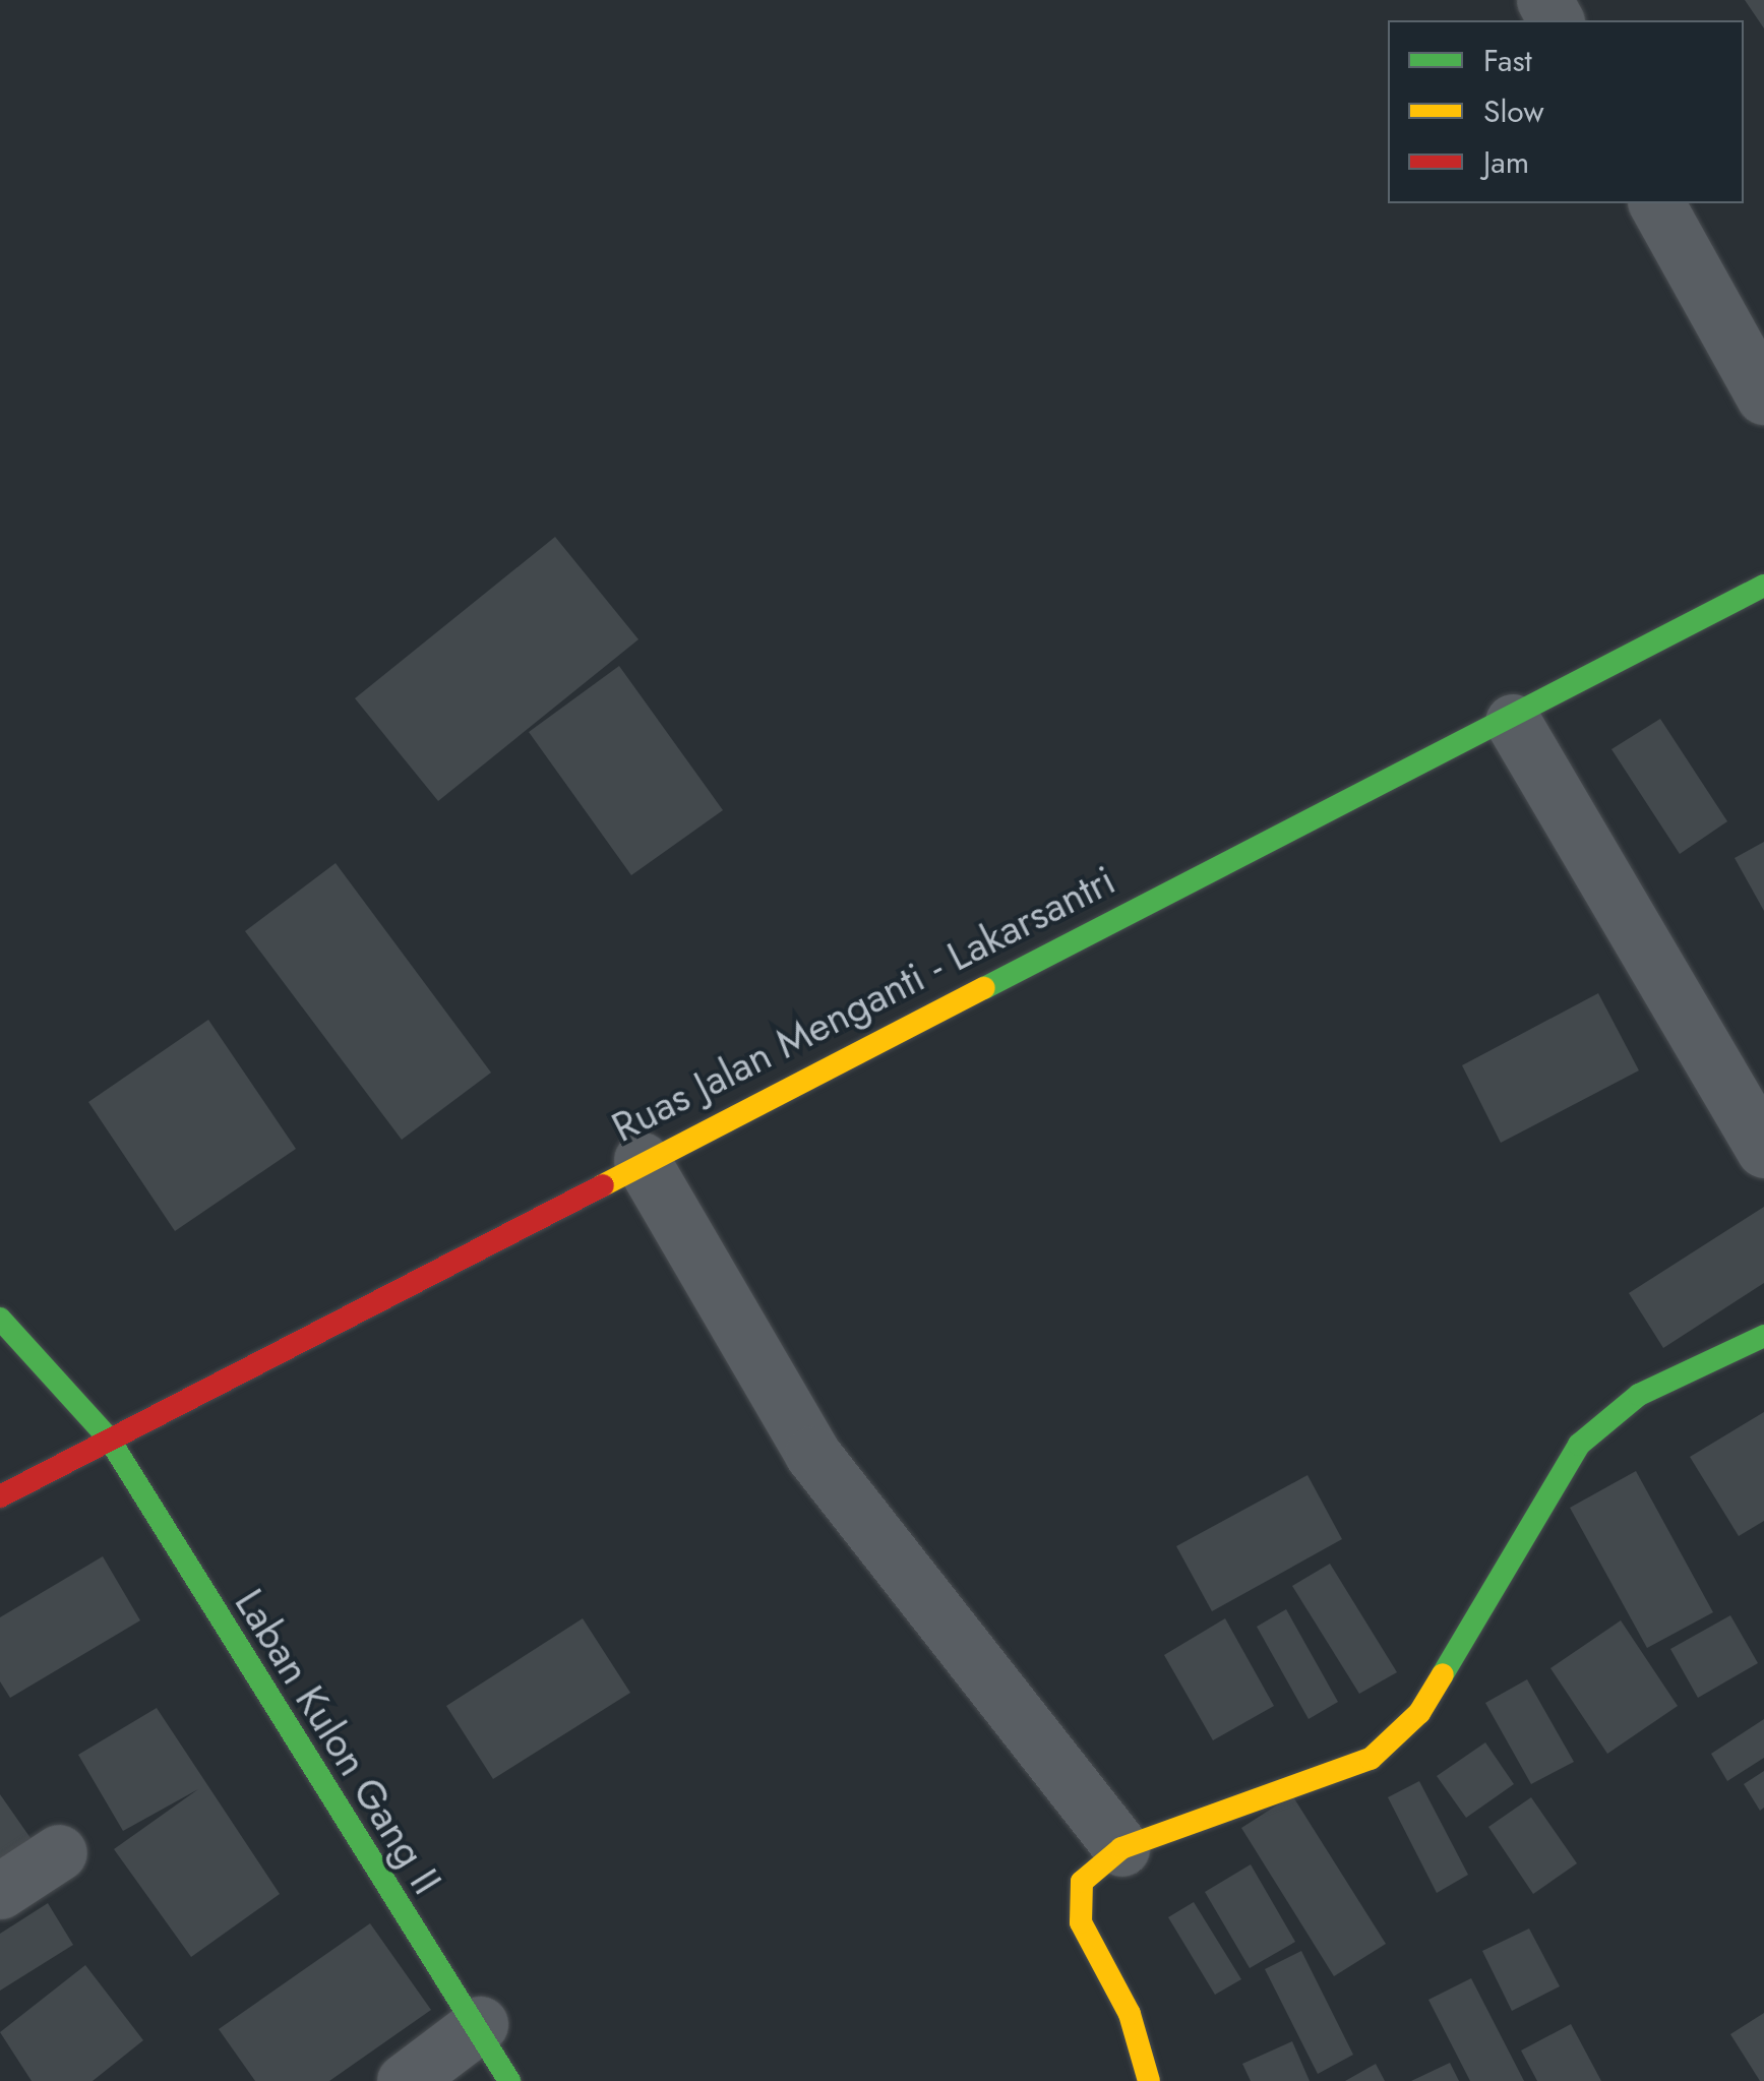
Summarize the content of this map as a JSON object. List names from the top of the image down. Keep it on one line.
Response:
{"streets":{"street":["Ruas Jalan Menganti - Lakarsantri","Laban Kulon Gang II"]},"crossings":[["Ruas Jalan Menganti - Lakarsantri","Laban Kulon Gang II"]],"legend":["Fast","Slow","Jam"]}
